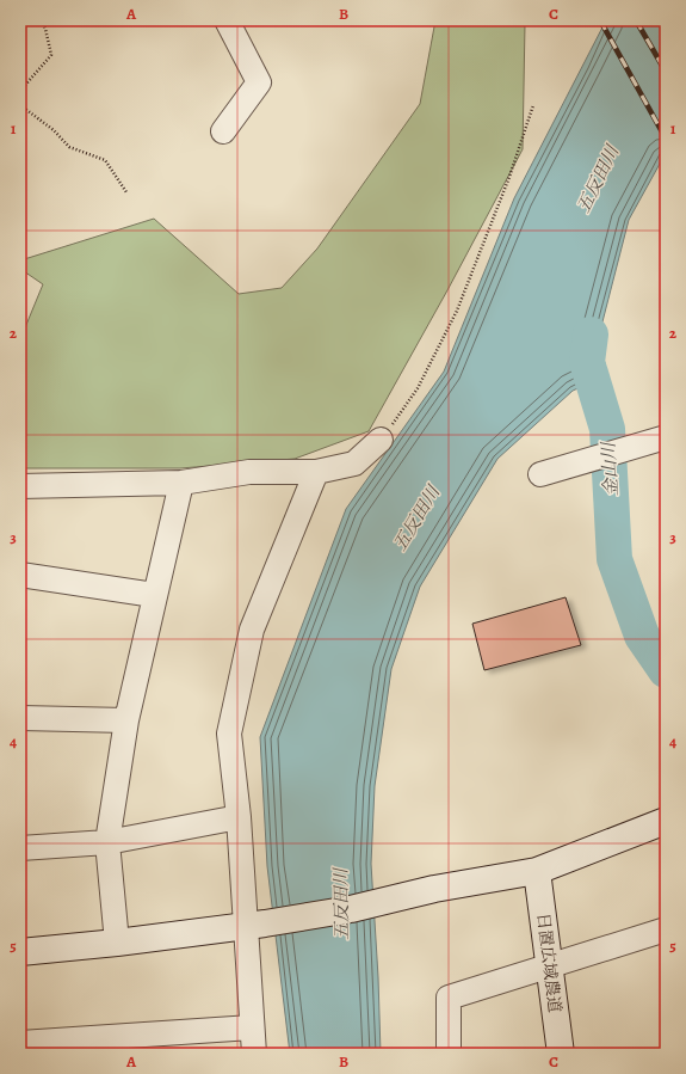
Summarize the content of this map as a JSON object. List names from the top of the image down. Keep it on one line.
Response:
{"streets":{"street":["日置広域農道"]},"water":["五反田川","金山川"],"grid":{"columns":["A","B","C"],"rows":["1","2","3","4","5"]}}
